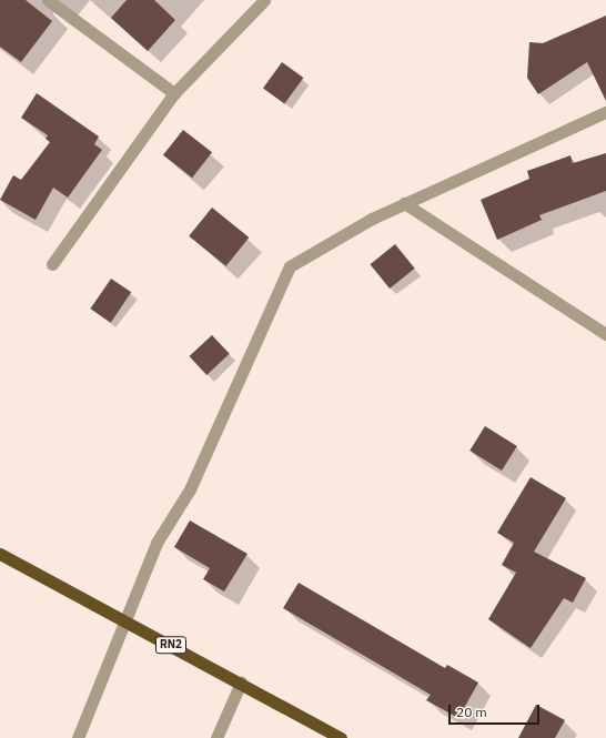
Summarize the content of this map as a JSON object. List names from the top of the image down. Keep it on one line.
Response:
{"streets":{"highway":["RN2"]},"scale_bar":"20 m"}
